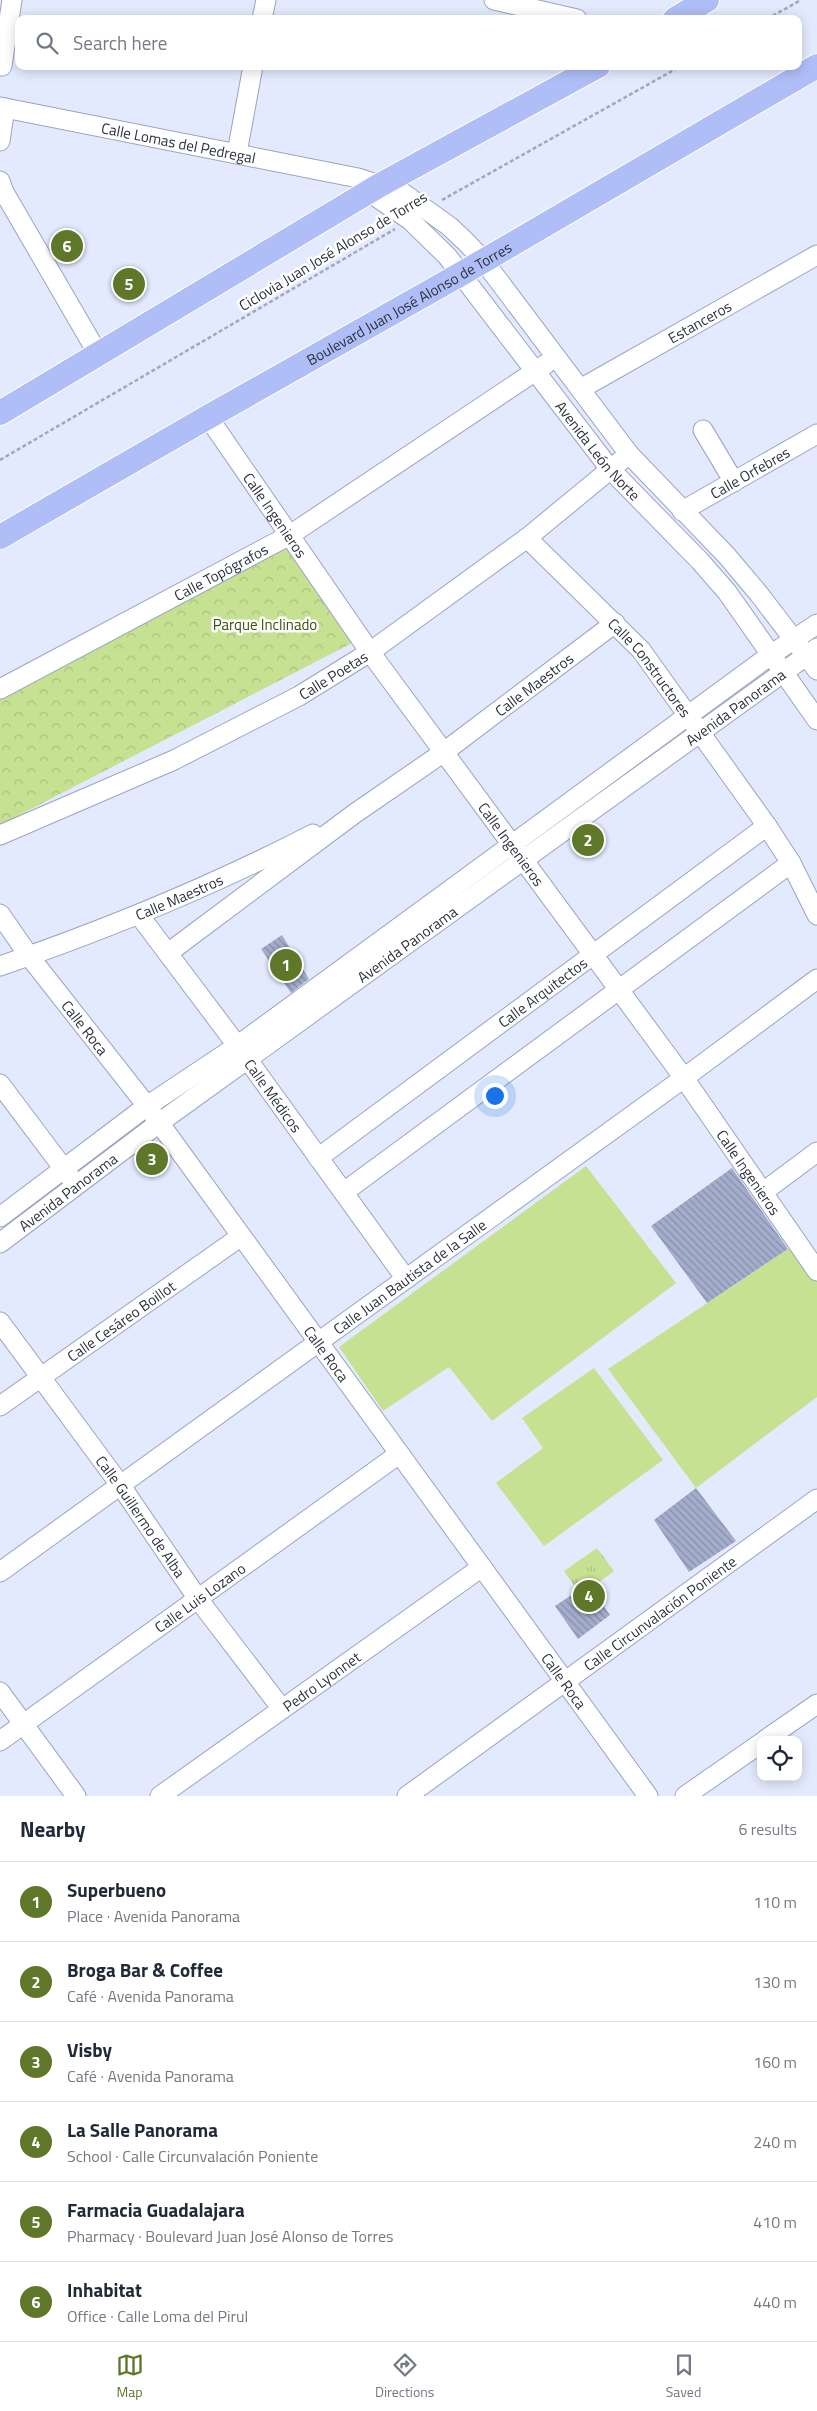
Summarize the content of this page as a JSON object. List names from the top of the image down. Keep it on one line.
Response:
{"streets":{"main road":["Boulevard Juan José Alonso de Torres"],"street":["Calle Lomas del Pedregal","Estanceros","Avenida León Norte","Calle Orfebres","Calle Ingenieros","Calle Topógrafos","Calle Constructores","Calle Poetas","Calle Maestros","Avenida Panorama","Calle Arquitectos","Calle Roca","Calle Médicos","Calle Juan Bautista de la Salle","Calle Cesáreo Boillot","Calle Guillermo de Alba","Calle Luis Lozano","Calle Circunvalación Poniente","Pedro Lyonnet"],"path":["Ciclovia Juan José Alonso de Torres"]},"crossings":[["Calle Lomas del Pedregal","Avenida León Norte"],["Ciclovia Juan José Alonso de Torres","Avenida León Norte"],["Boulevard Juan José Alonso de Torres","Avenida León Norte"],["Boulevard Juan José Alonso de Torres","Calle Ingenieros"],["Estanceros","Avenida León Norte"],["Avenida León Norte","Calle Orfebres"],["Avenida León Norte","Calle Topógrafos"],["Avenida León Norte","Calle Poetas"],["Avenida León Norte","Avenida Panorama"],["Calle Ingenieros","Calle Topógrafos"],["Calle Ingenieros","Calle Poetas"],["Calle Ingenieros","Calle Maestros"],["Calle Ingenieros","Avenida Panorama"],["Calle Ingenieros","Calle Arquitectos"],["Calle Ingenieros","Calle Juan Bautista de la Salle"],["Calle Constructores","Calle Poetas"],["Calle Constructores","Calle Maestros"],["Calle Constructores","Avenida Panorama"],["Calle Constructores","Calle Arquitectos"],["Calle Maestros","Calle Roca"],["Calle Maestros","Calle Médicos"],["Avenida Panorama","Calle Roca"],["Avenida Panorama","Calle Médicos"],["Calle Arquitectos","Calle Médicos"],["Calle Roca","Calle Juan Bautista de la Salle"],["Calle Roca","Calle Cesáreo Boillot"],["Calle Roca","Calle Luis Lozano"],["Calle Roca","Calle Circunvalación Poniente"],["Calle Roca","Pedro Lyonnet"],["Calle Médicos","Calle Juan Bautista de la Salle"],["Calle Juan Bautista de la Salle","Calle Guillermo de Alba"],["Calle Cesáreo Boillot","Calle Guillermo de Alba"],["Calle Guillermo de Alba","Calle Luis Lozano"],["Calle Guillermo de Alba","Pedro Lyonnet"]],"parks":["Parque Inclinado"],"page":{"search":"Search here","pins":["6","5","2","1","3","4"],"heading":["Nearby","6 results"],"list":[{"mark":"1","name":"Superbueno","note":"Place · Avenida Panorama","value":"110 m"},{"mark":"2","name":"Broga Bar & Coffee","note":"Café · Avenida Panorama","value":"130 m"},{"mark":"3","name":"Visby","note":"Café · Avenida Panorama","value":"160 m"},{"mark":"4","name":"La Salle Panorama","note":"School · Calle Circunvalación Poniente","value":"240 m"},{"mark":"5","name":"Farmacia Guadalajara","note":"Pharmacy · Boulevard Juan José Alonso de Torres","value":"410 m"},{"mark":"6","name":"Inhabitat","note":"Office · Calle Loma del Pirul","value":"440 m"}],"nav":["Map","Directions","Saved"]}}
